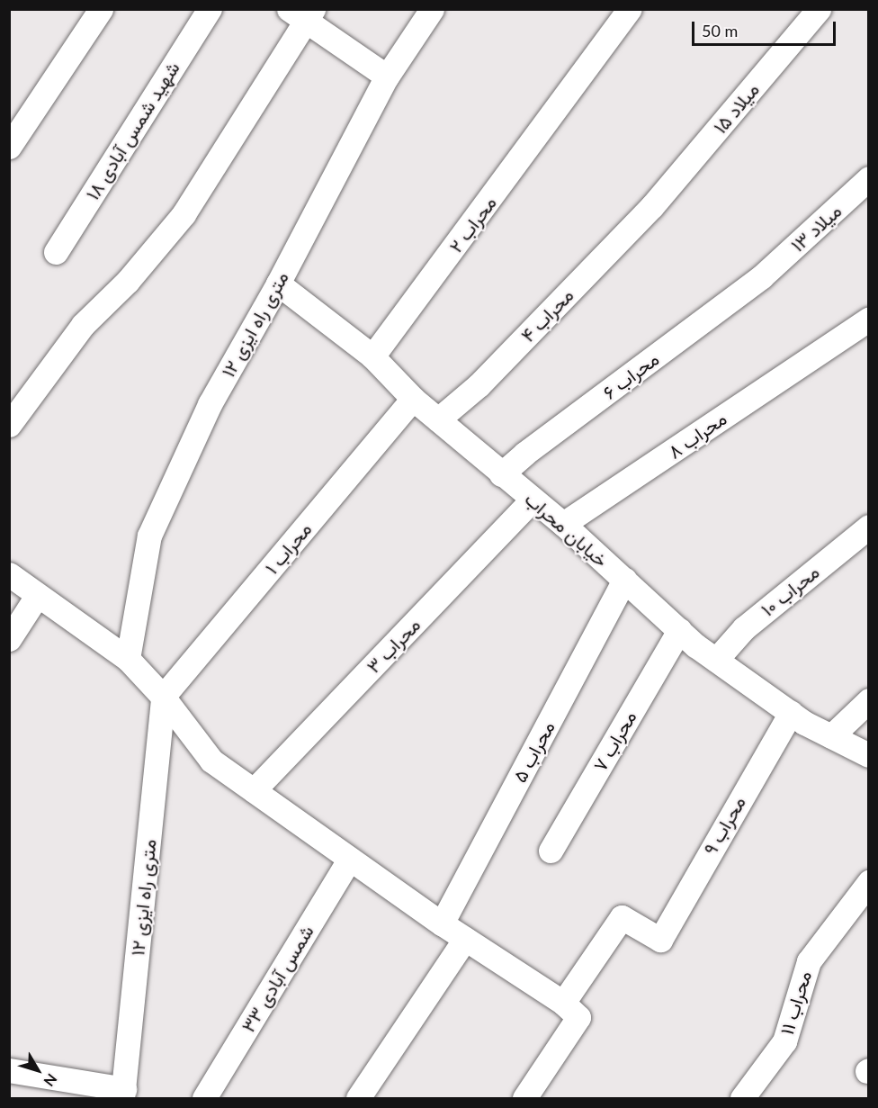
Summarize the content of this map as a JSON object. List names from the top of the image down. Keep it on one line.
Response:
{"streets":{"street":["میلاد ۱۵","شهید شمس آبادی ۱۸","محراب ۲","میلاد ۱۳","محراب ۴","۱۲ متری راه ایزی","محراب ۶","محراب ۸","خیابان محراب","محراب ۱","محراب ۱۰","محراب ۳","محراب ۷","محراب ۵","محراب ۹","شمس آبادی ۳۳","محراب ۱۱"]},"crossings":[["میلاد ۱۵","محراب ۴"],["محراب ۲","خیابان محراب"],["میلاد ۱۳","محراب ۶"],["محراب ۴","خیابان محراب"],["۱۲ متری راه ایزی","خیابان محراب"],["۱۲ متری راه ایزی","محراب ۱"],["محراب ۶","خیابان محراب"],["محراب ۸","خیابان محراب"],["خیابان محراب","محراب ۱"],["خیابان محراب","محراب ۱۰"],["خیابان محراب","محراب ۳"],["خیابان محراب","محراب ۷"],["خیابان محراب","محراب ۵"],["خیابان محراب","محراب ۹"]],"scale_bar":"50 m","north":"bottom right"}
